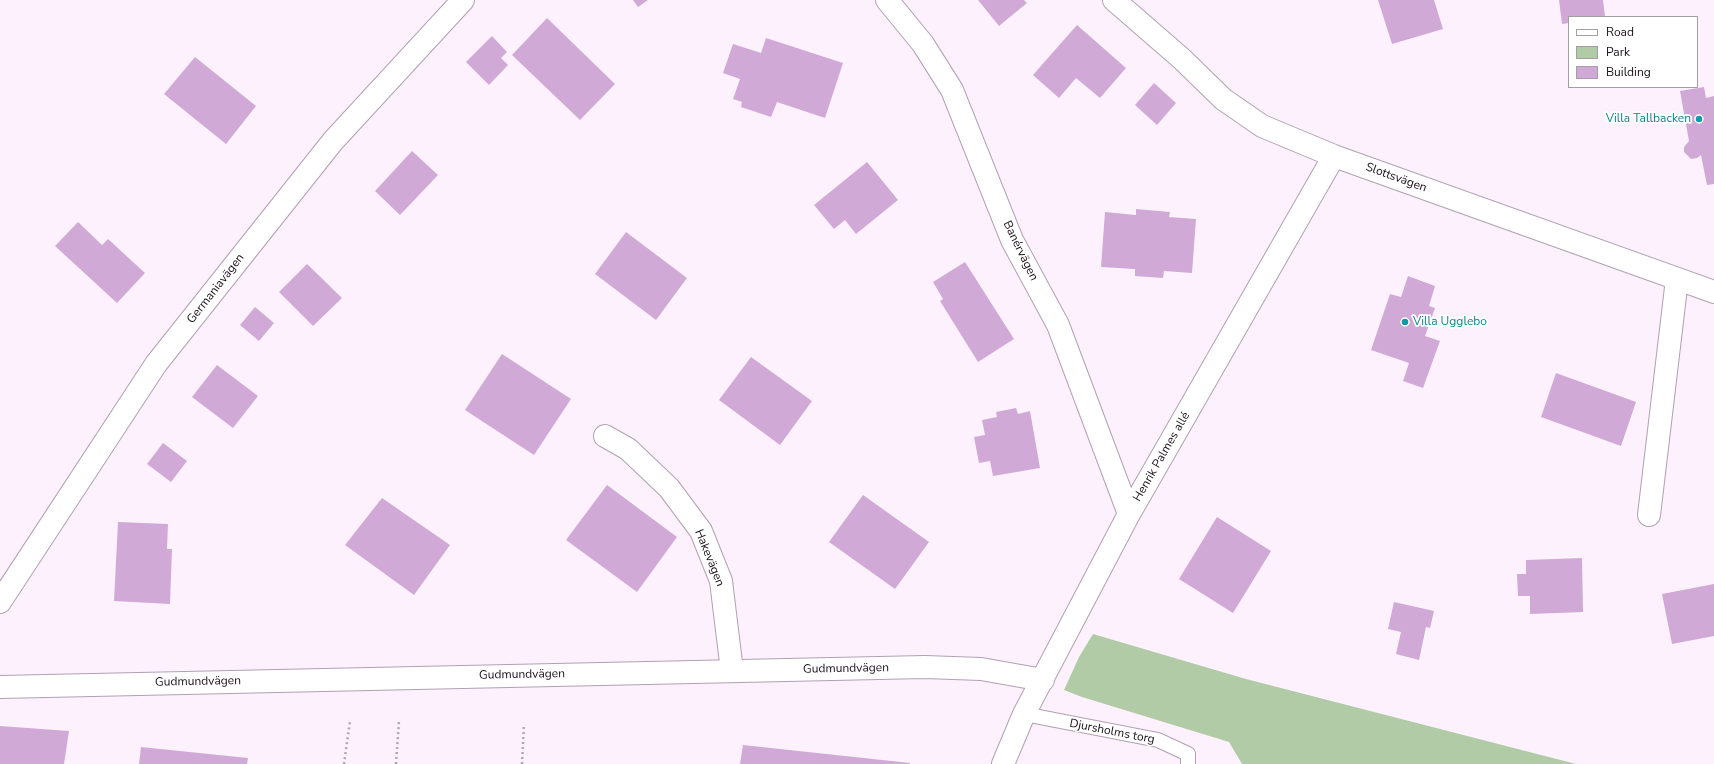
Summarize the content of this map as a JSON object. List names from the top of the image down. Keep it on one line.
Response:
{"streets":{"street":["Slottsvägen","Banérvägen","Germaniavägen","Henrik Palmes allé","Hakevägen","Gudmundvägen"],"lane":["Djursholms torg"]},"crossings":[["Slottsvägen","Henrik Palmes allé"],["Banérvägen","Henrik Palmes allé"],["Henrik Palmes allé","Gudmundvägen"],["Henrik Palmes allé","Djursholms torg"],["Hakevägen","Gudmundvägen"]],"places":["Villa Tallbacken","Villa Ugglebo"],"legend":["Road","Park","Building"]}
